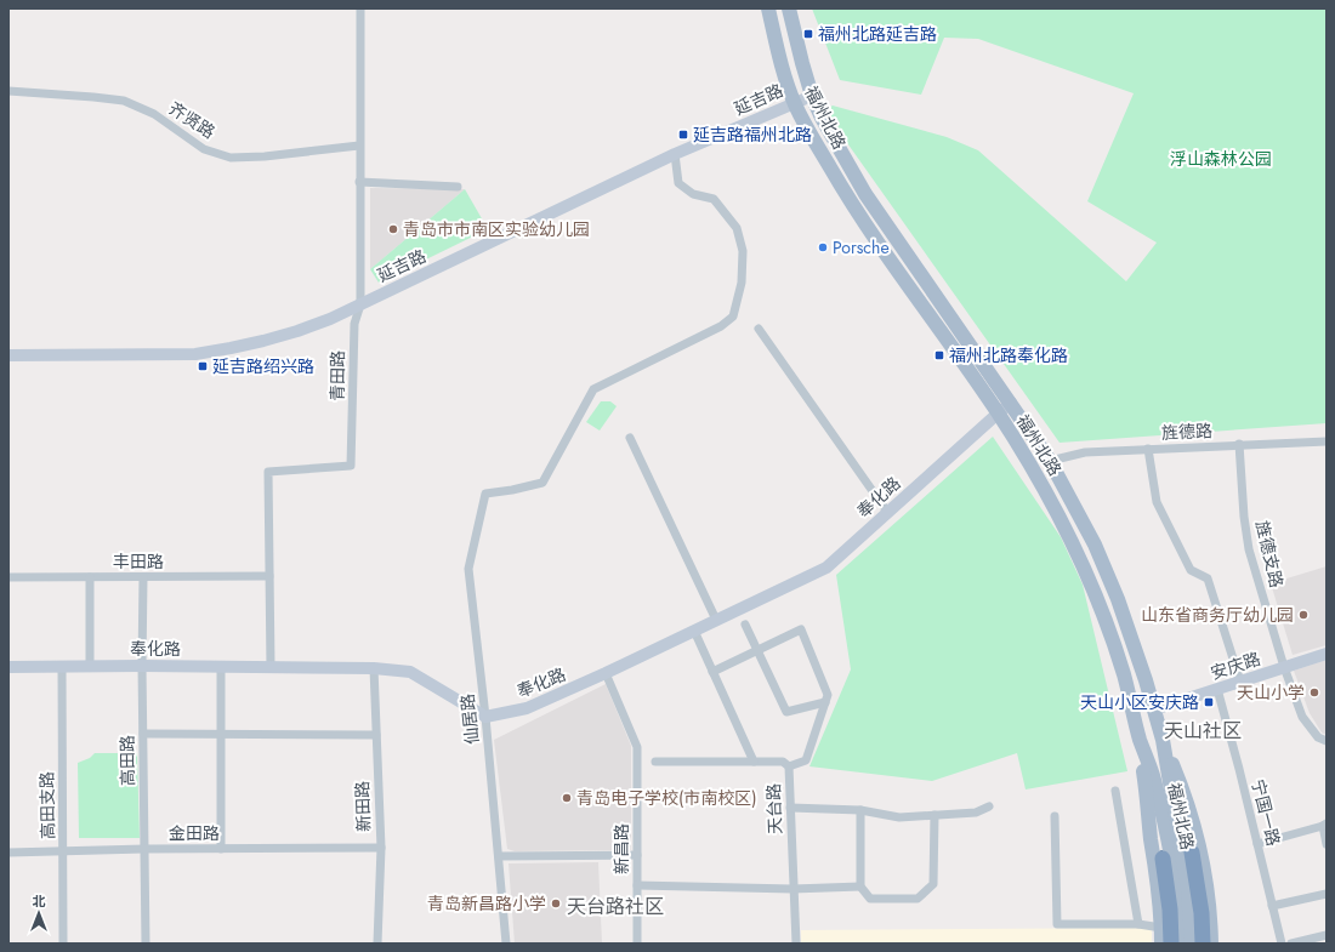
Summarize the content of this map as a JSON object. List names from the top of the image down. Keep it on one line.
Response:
{"streets":{"main road":["福州北路"],"street":["延吉路","齐贤路","青田路","旌德路","奉化路","旌德支路","丰田路","安庆路","仙居路","高田路","高田支路","新田路","天台路","宁国一路","金田路","新昌路"]},"crossings":[["延吉路","福州北路"],["延吉路","青田路"],["延吉路","仙居路"],["福州北路","旌德路"],["福州北路","奉化路"],["福州北路","安庆路"],["齐贤路","青田路"],["青田路","奉化路"],["青田路","丰田路"],["旌德路","旌德支路"],["奉化路","仙居路"],["奉化路","高田路"],["奉化路","高田支路"],["奉化路","新田路"],["奉化路","天台路"],["奉化路","新昌路"],["旌德支路","安庆路"],["丰田路","高田路"],["安庆路","宁国一路"],["高田路","金田路"],["高田支路","金田路"],["新田路","金田路"]],"districts":["天山社区","天台路社区"],"parks":["浮山森林公园"],"places":{"transit":["福州北路延吉路","延吉路福州北路","福州北路奉化路","延吉路绍兴路","天山小区安庆路"],"other":["青岛市市南区实验幼儿园","Porsche","山东省商务厅幼儿园","天山小学","青岛电子学校(市南校区)","青岛新昌路小学"]},"north":"top"}
